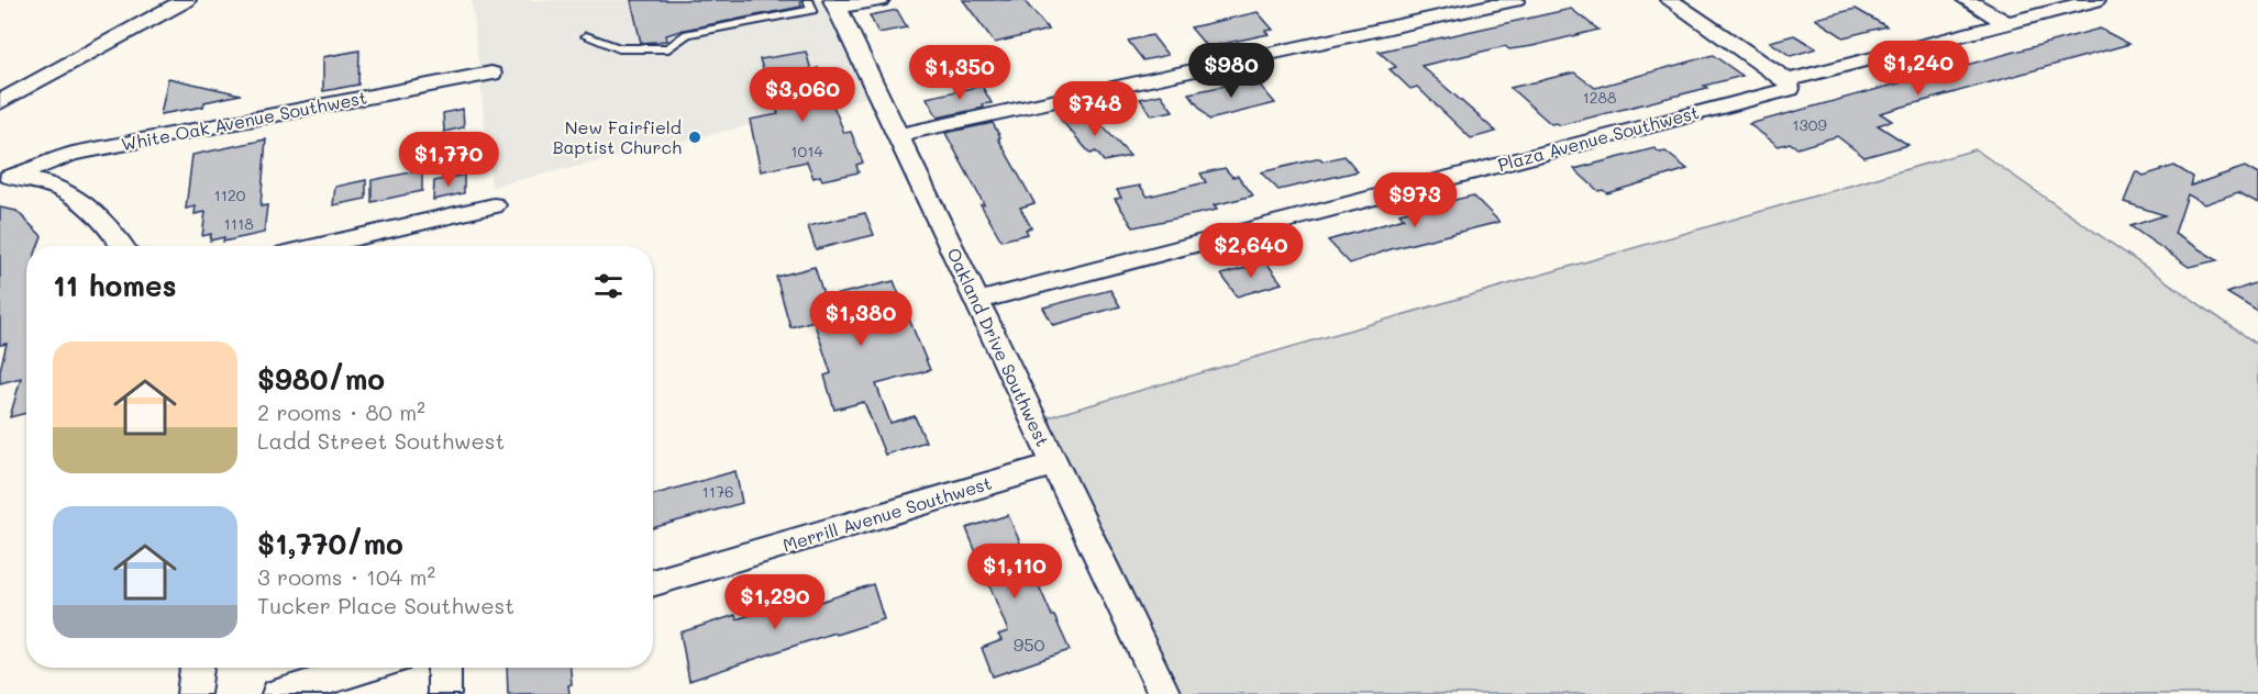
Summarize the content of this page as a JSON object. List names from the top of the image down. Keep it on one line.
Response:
{"streets":{"street":["White Oak Avenue Southwest","Plaza Avenue Southwest","Oakland Drive Southwest","Merrill Avenue Southwest"]},"crossings":[["Plaza Avenue Southwest","Oakland Drive Southwest"],["Oakland Drive Southwest","Merrill Avenue Southwest"]],"places":["New Fairfield Baptist Church"],"house_numbers":["1288","1309","1014","1120","1118","1176","950"],"page":{"price":["$1,240","$980","$1,350","$3,060","$748","$1,770","$973","$2,640","$1,380","$1,110","$1,290"],"heading":"11 homes","list":[{"name":"$980/mo","note":"2 rooms · 80 m² · Ladd Street Southwest"},{"name":"$1,770/mo","note":"3 rooms · 104 m² · Tucker Place Southwest"}]}}
